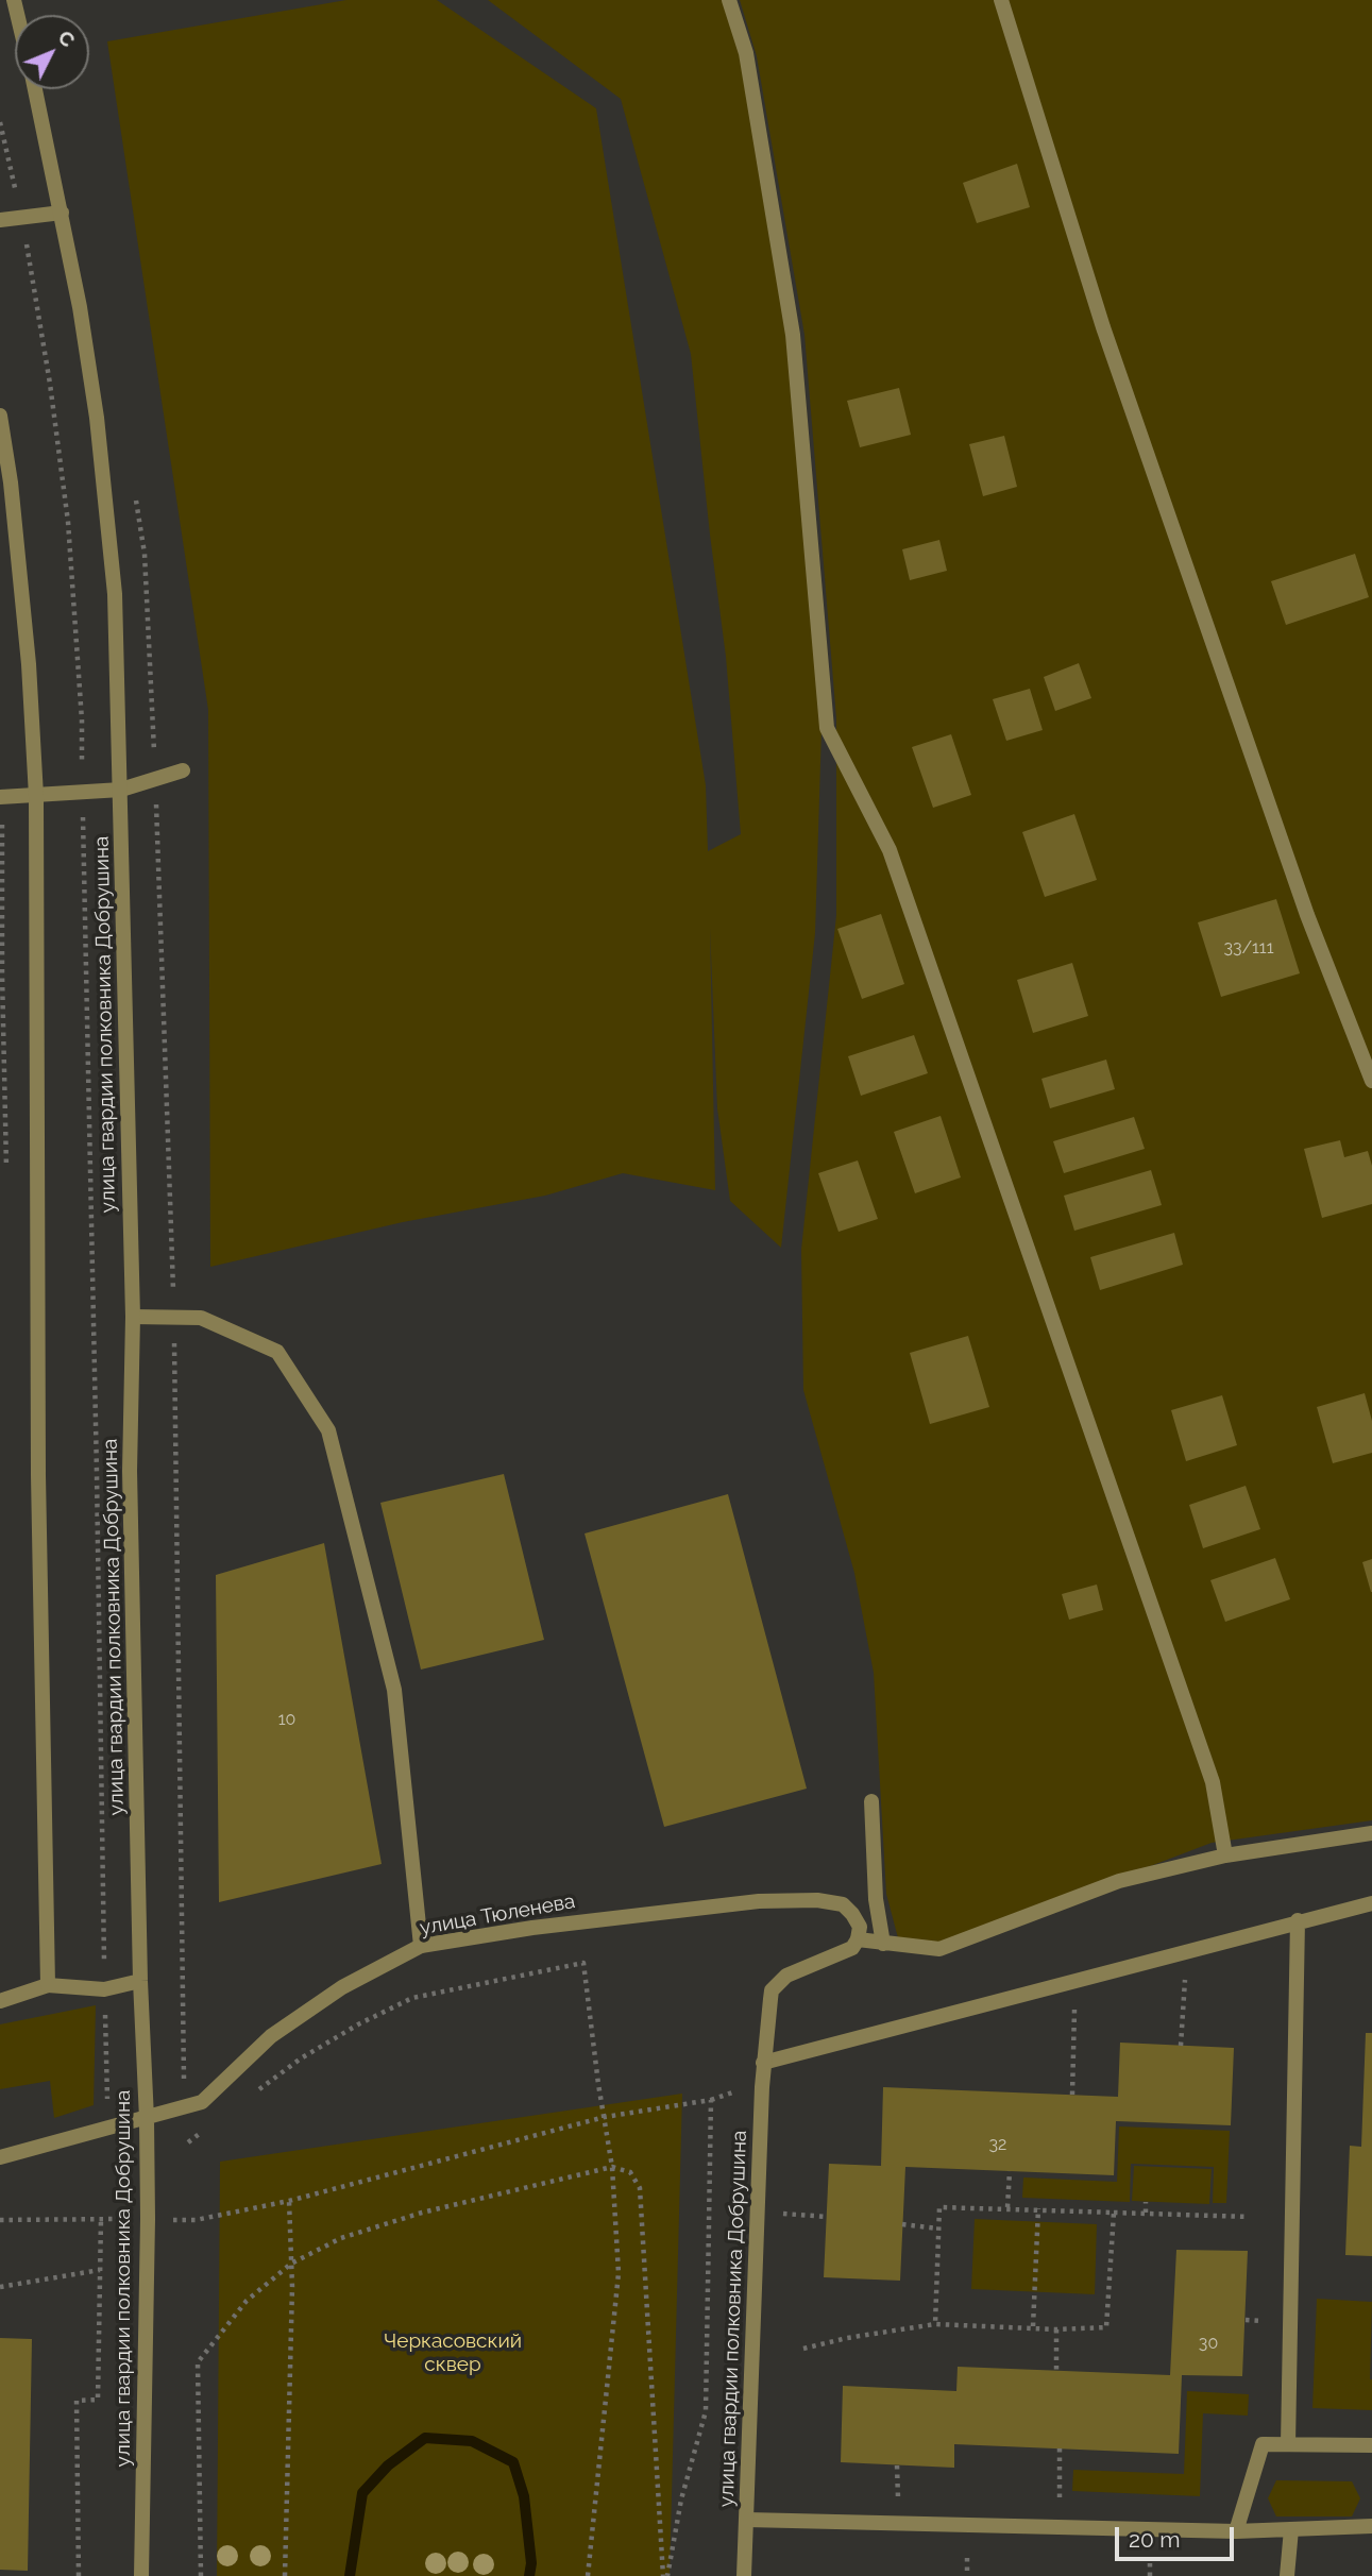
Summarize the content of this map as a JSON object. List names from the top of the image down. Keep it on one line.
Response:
{"streets":{"street":["улица гвардии полковника Добрушина","улица Тюленева"]},"crossings":[["улица гвардии полковника Добрушина","улица Тюленева"]],"parks":["Черкасовский сквер"],"house_numbers":["33/111","10","32","30"],"scale_bar":"20 m","north":"top right"}
